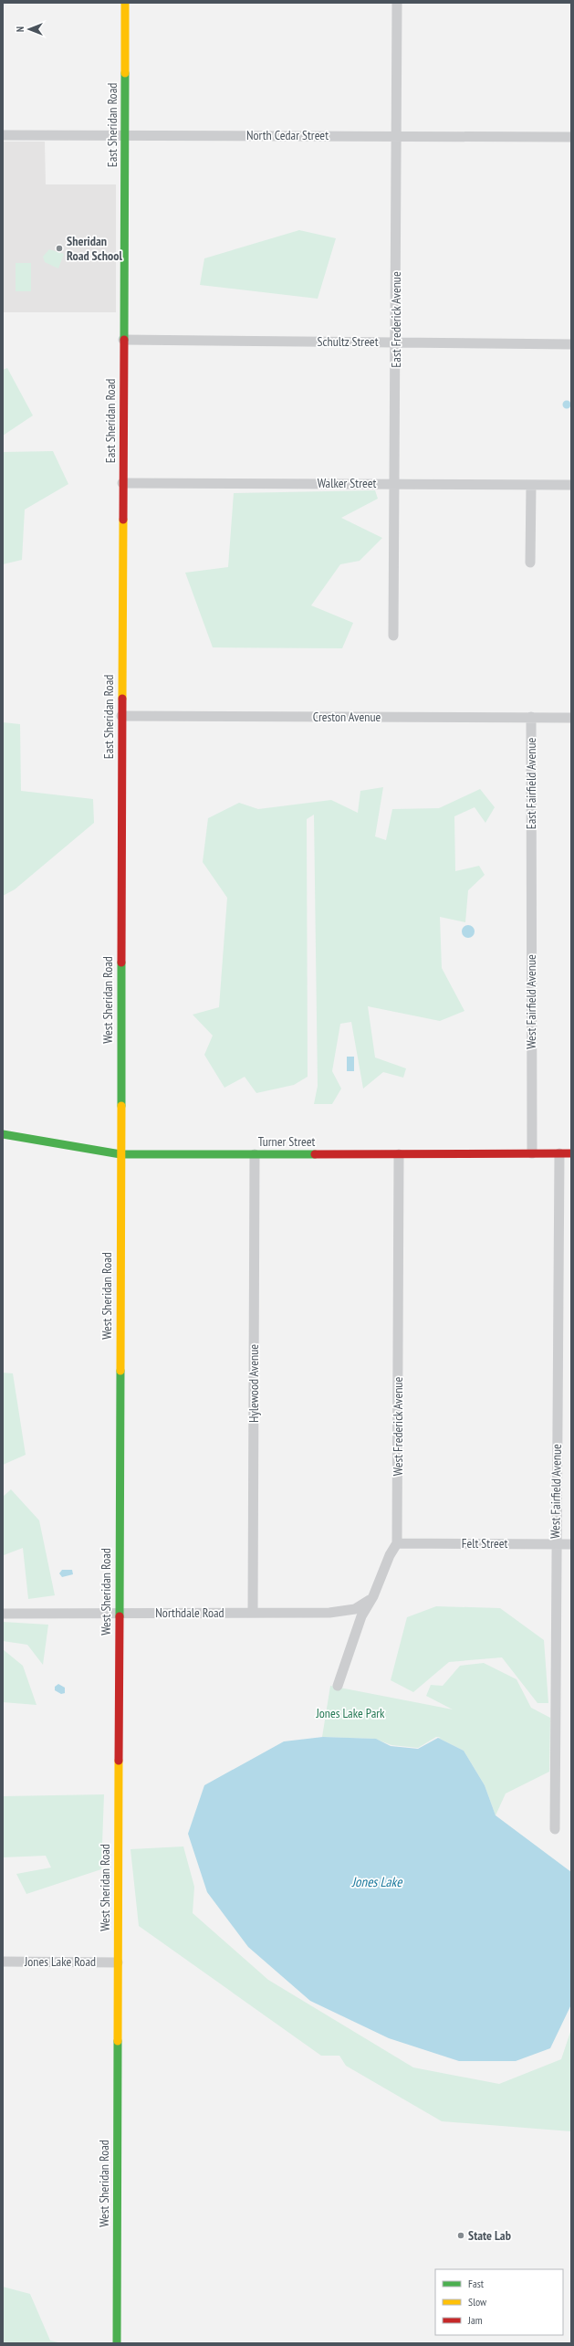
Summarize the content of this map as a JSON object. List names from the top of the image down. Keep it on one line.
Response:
{"streets":{"street":["East Sheridan Road","North Cedar Street","East Frederick Avenue","Schultz Street","Walker Street","Creston Avenue","East Fairfield Avenue","West Sheridan Road","West Fairfield Avenue","Turner Street","Hylewood Avenue","West Frederick Avenue","Felt Street","Northdale Road","Jones Lake Road"]},"crossings":[["East Sheridan Road","North Cedar Street"],["East Sheridan Road","Schultz Street"],["East Sheridan Road","Walker Street"],["East Sheridan Road","Creston Avenue"],["East Sheridan Road","West Sheridan Road"],["North Cedar Street","East Frederick Avenue"],["East Frederick Avenue","Schultz Street"],["East Frederick Avenue","Walker Street"],["Creston Avenue","East Fairfield Avenue"],["East Fairfield Avenue","West Fairfield Avenue"],["West Sheridan Road","Turner Street"],["West Sheridan Road","Northdale Road"],["West Sheridan Road","Jones Lake Road"],["West Fairfield Avenue","Turner Street"],["West Fairfield Avenue","Felt Street"],["Turner Street","Hylewood Avenue"],["Turner Street","West Frederick Avenue"],["Hylewood Avenue","Northdale Road"],["West Frederick Avenue","Felt Street"],["West Frederick Avenue","Northdale Road"]],"water":["Jones Lake"],"parks":["Jones Lake Park"],"places":["Sheridan Road School","State Lab"],"legend":["Fast","Slow","Jam"],"north":"left"}
